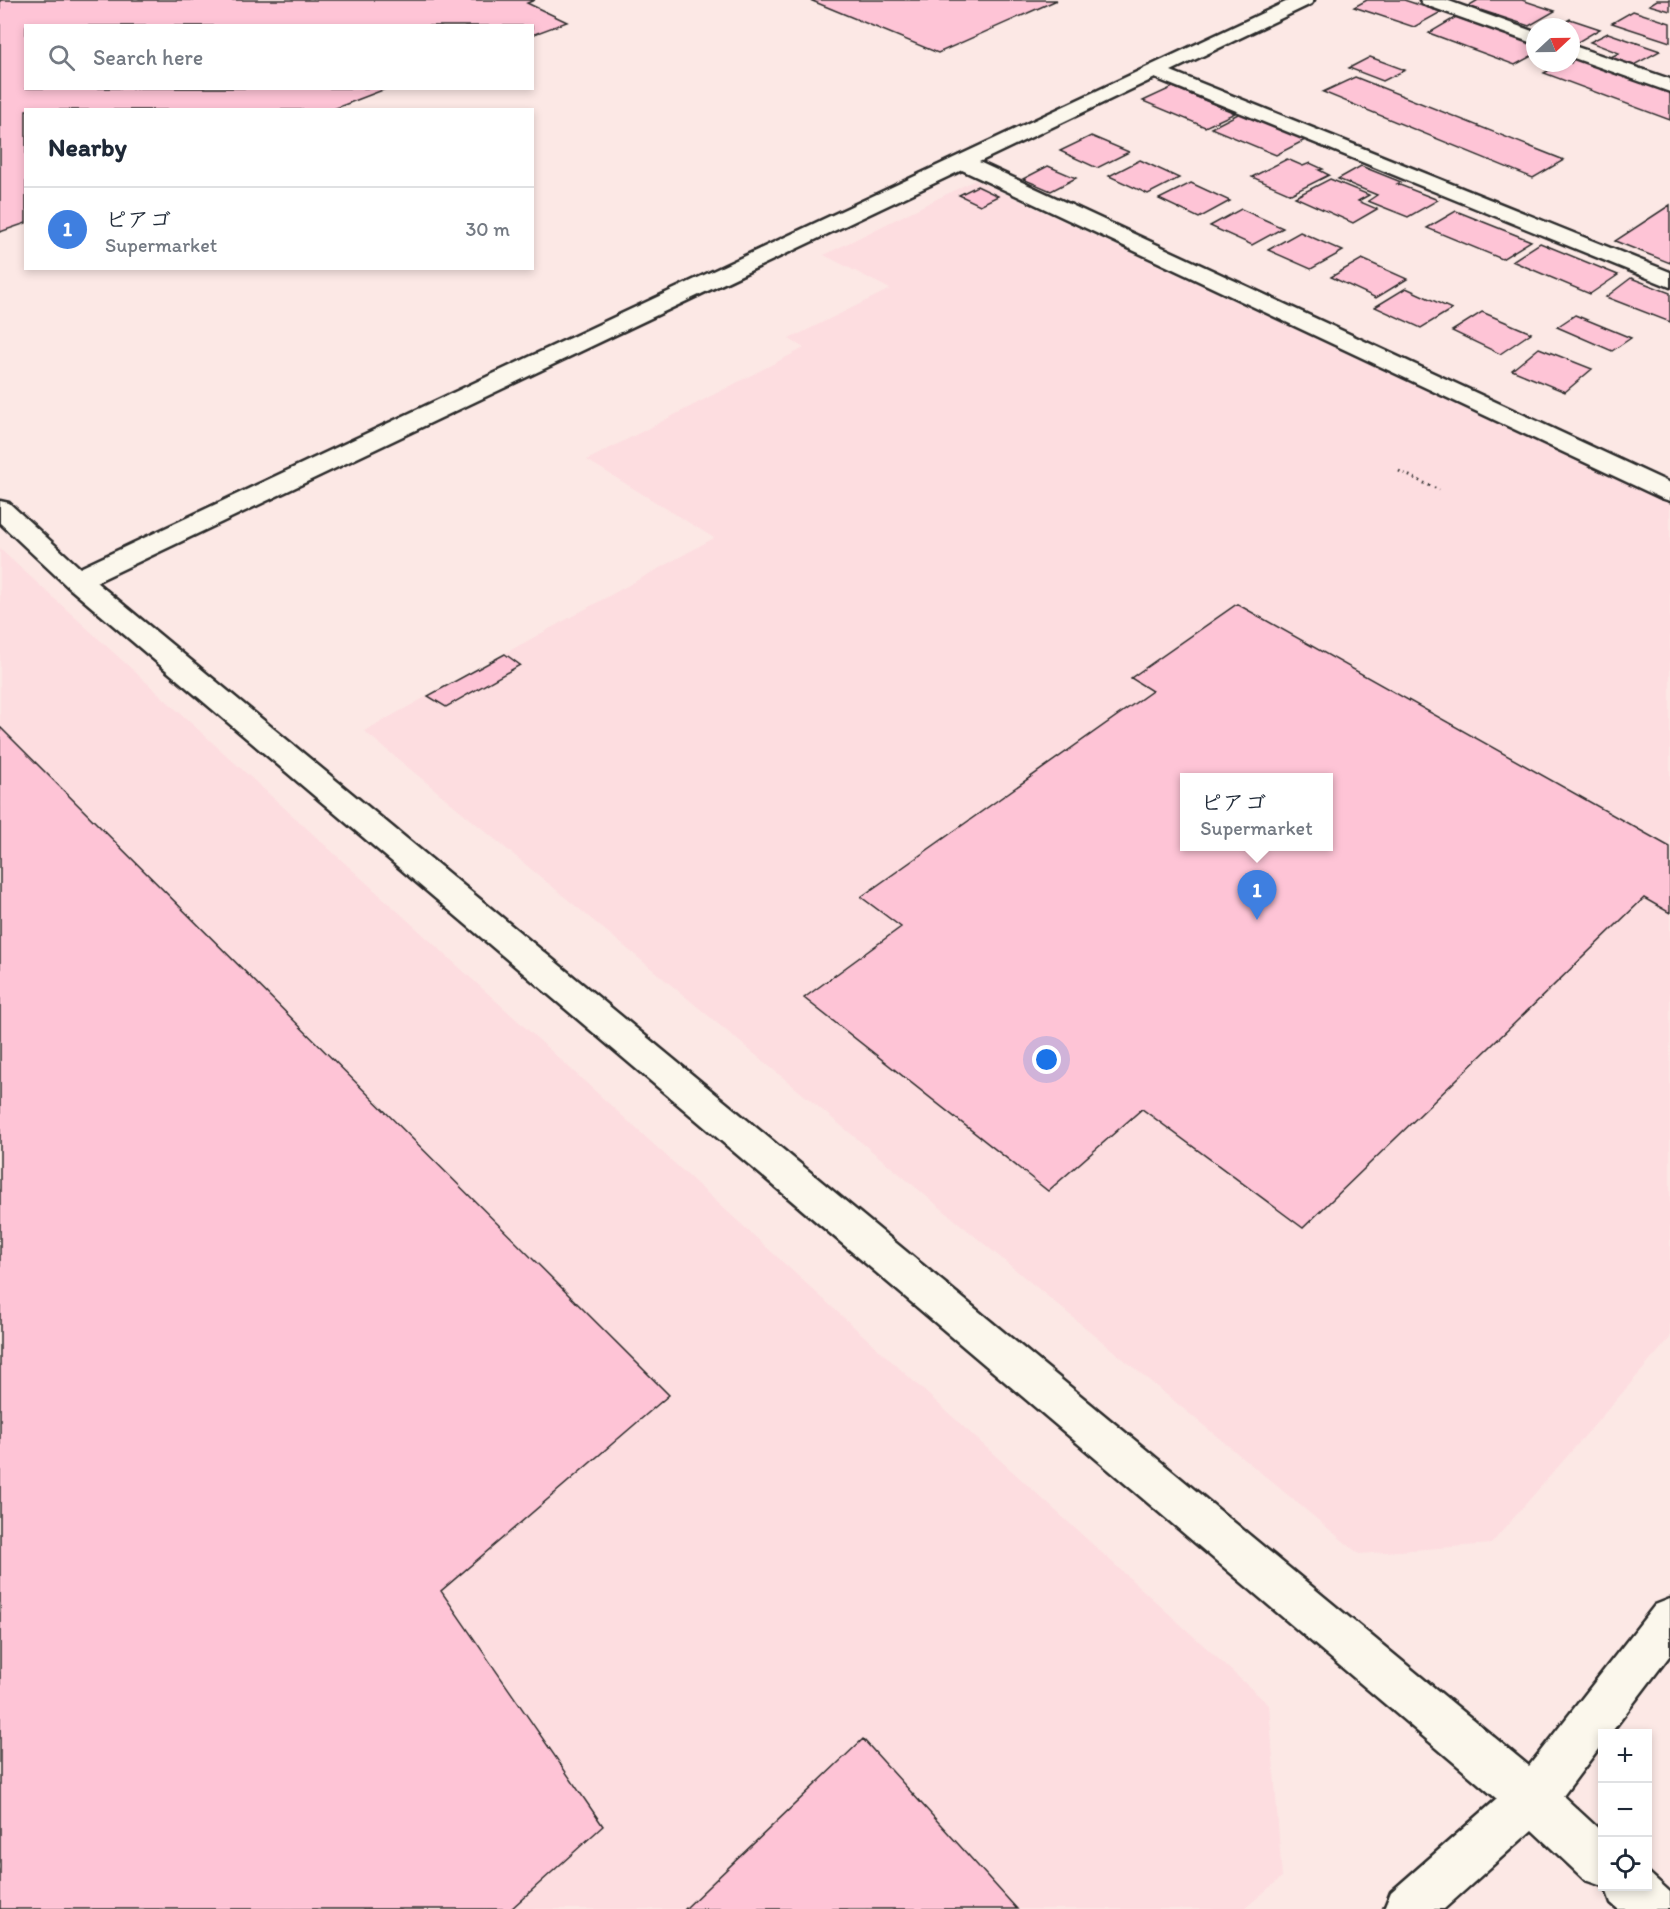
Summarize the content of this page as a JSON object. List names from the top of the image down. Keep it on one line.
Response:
{"north":"right","page":{"search":"Search here","heading":"Nearby","list":[{"mark":"1","name":"ピアゴ","note":"Supermarket","value":"30 m"}],"popup":["ピアゴ","Supermarket"],"pins":"1","map_buttons":["+","−"]}}
